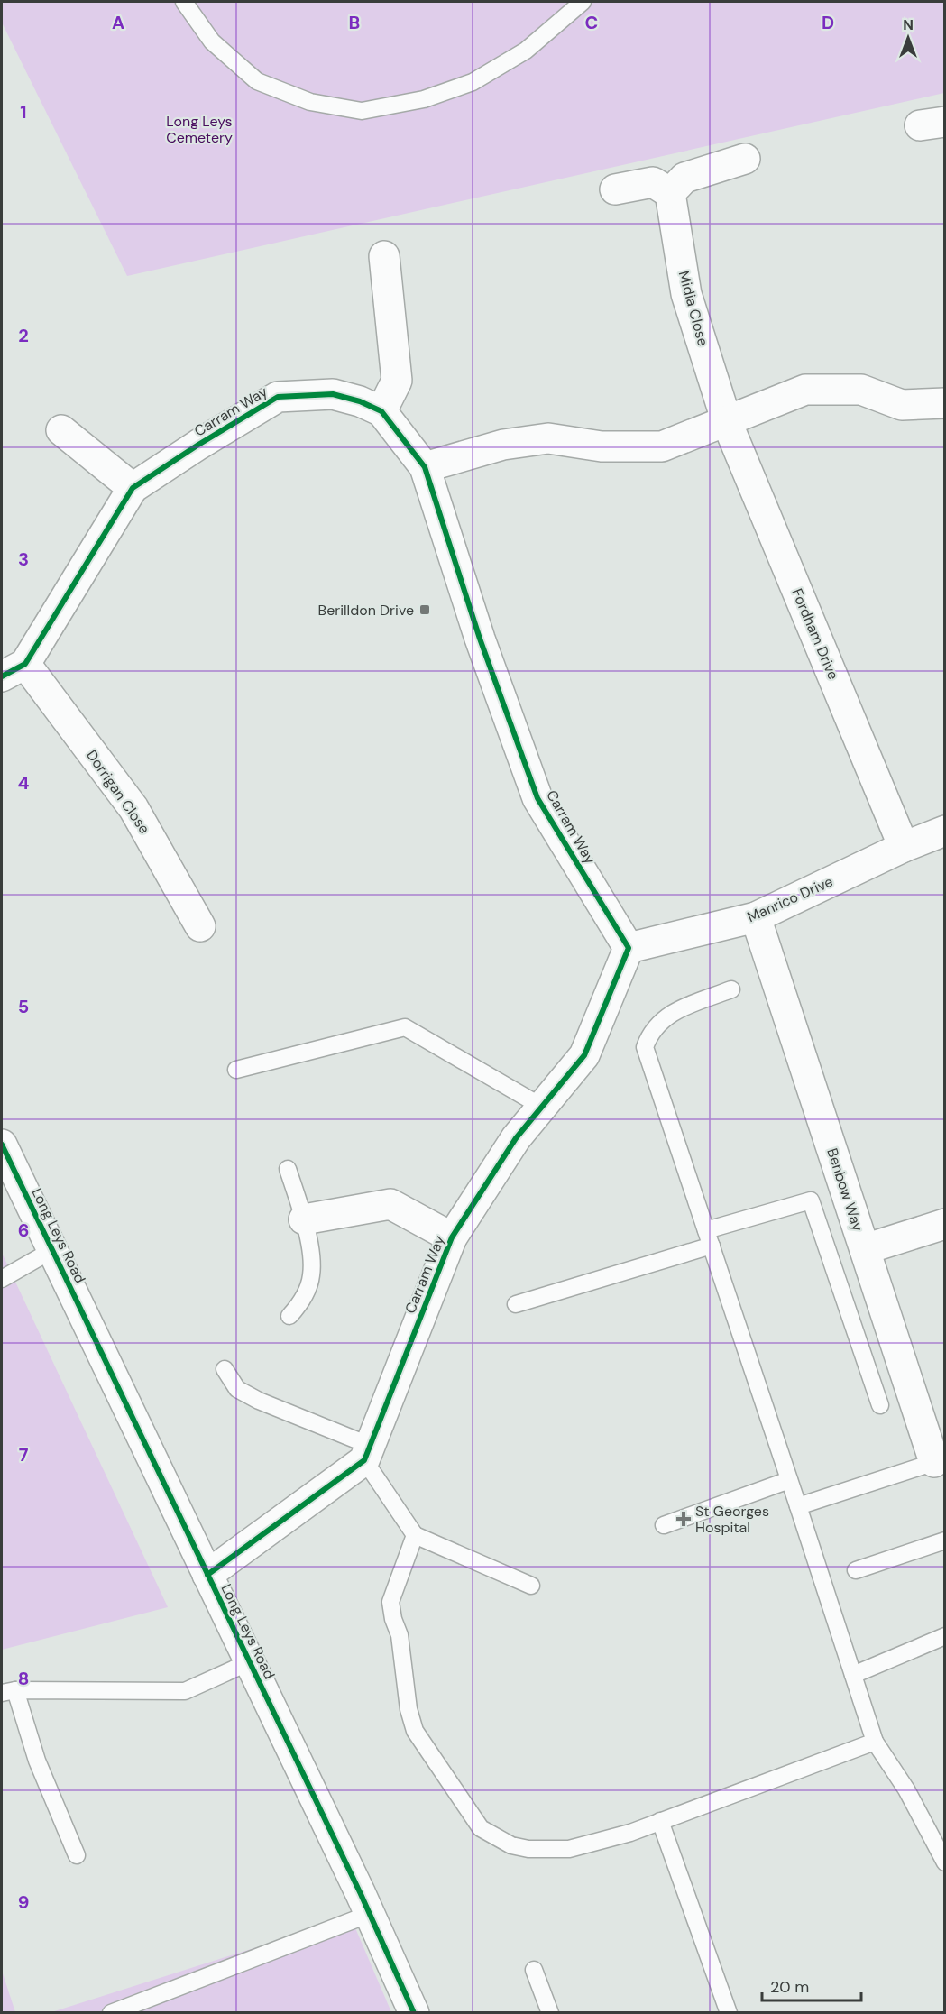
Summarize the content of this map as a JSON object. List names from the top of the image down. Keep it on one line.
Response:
{"streets":{"street":["Midia Close","Carram Way","Fordham Drive","Dorrigan Close","Manrico Drive","Benbow Way","Long Leys Road"]},"crossings":[["Midia Close","Fordham Drive"],["Carram Way","Dorrigan Close"],["Carram Way","Manrico Drive"],["Fordham Drive","Manrico Drive"],["Manrico Drive","Benbow Way"]],"parks":["Long Leys Cemetery"],"places":{"transit":["Berilldon Drive"],"health":["St Georges Hospital"]},"scale_bar":"20 m","north":"top","grid":{"columns":["A","B","C","D"],"rows":["1","2","3","4","5","6","7","8","9"]}}
